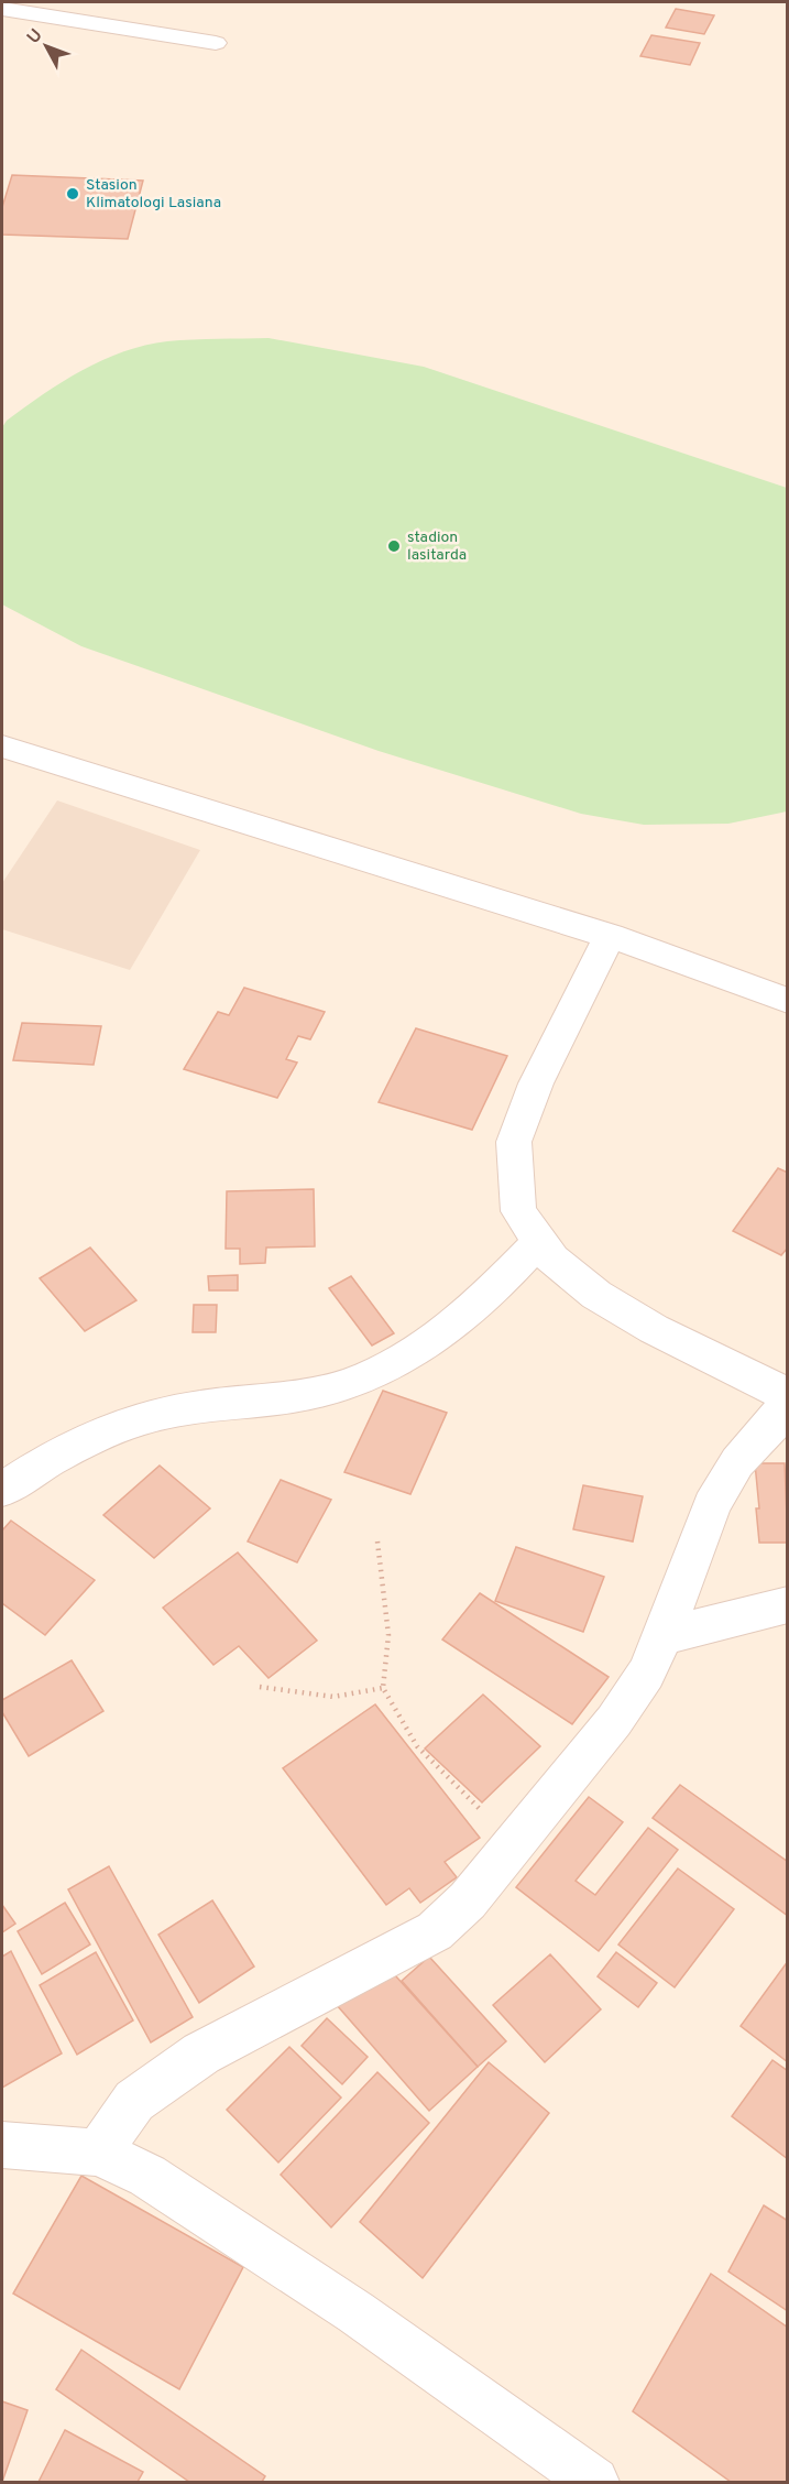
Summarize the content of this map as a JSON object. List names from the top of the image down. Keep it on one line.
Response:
{"places":["Stasion Klimatologi Lasiana","stadion lasitarda"],"north":"top left"}
